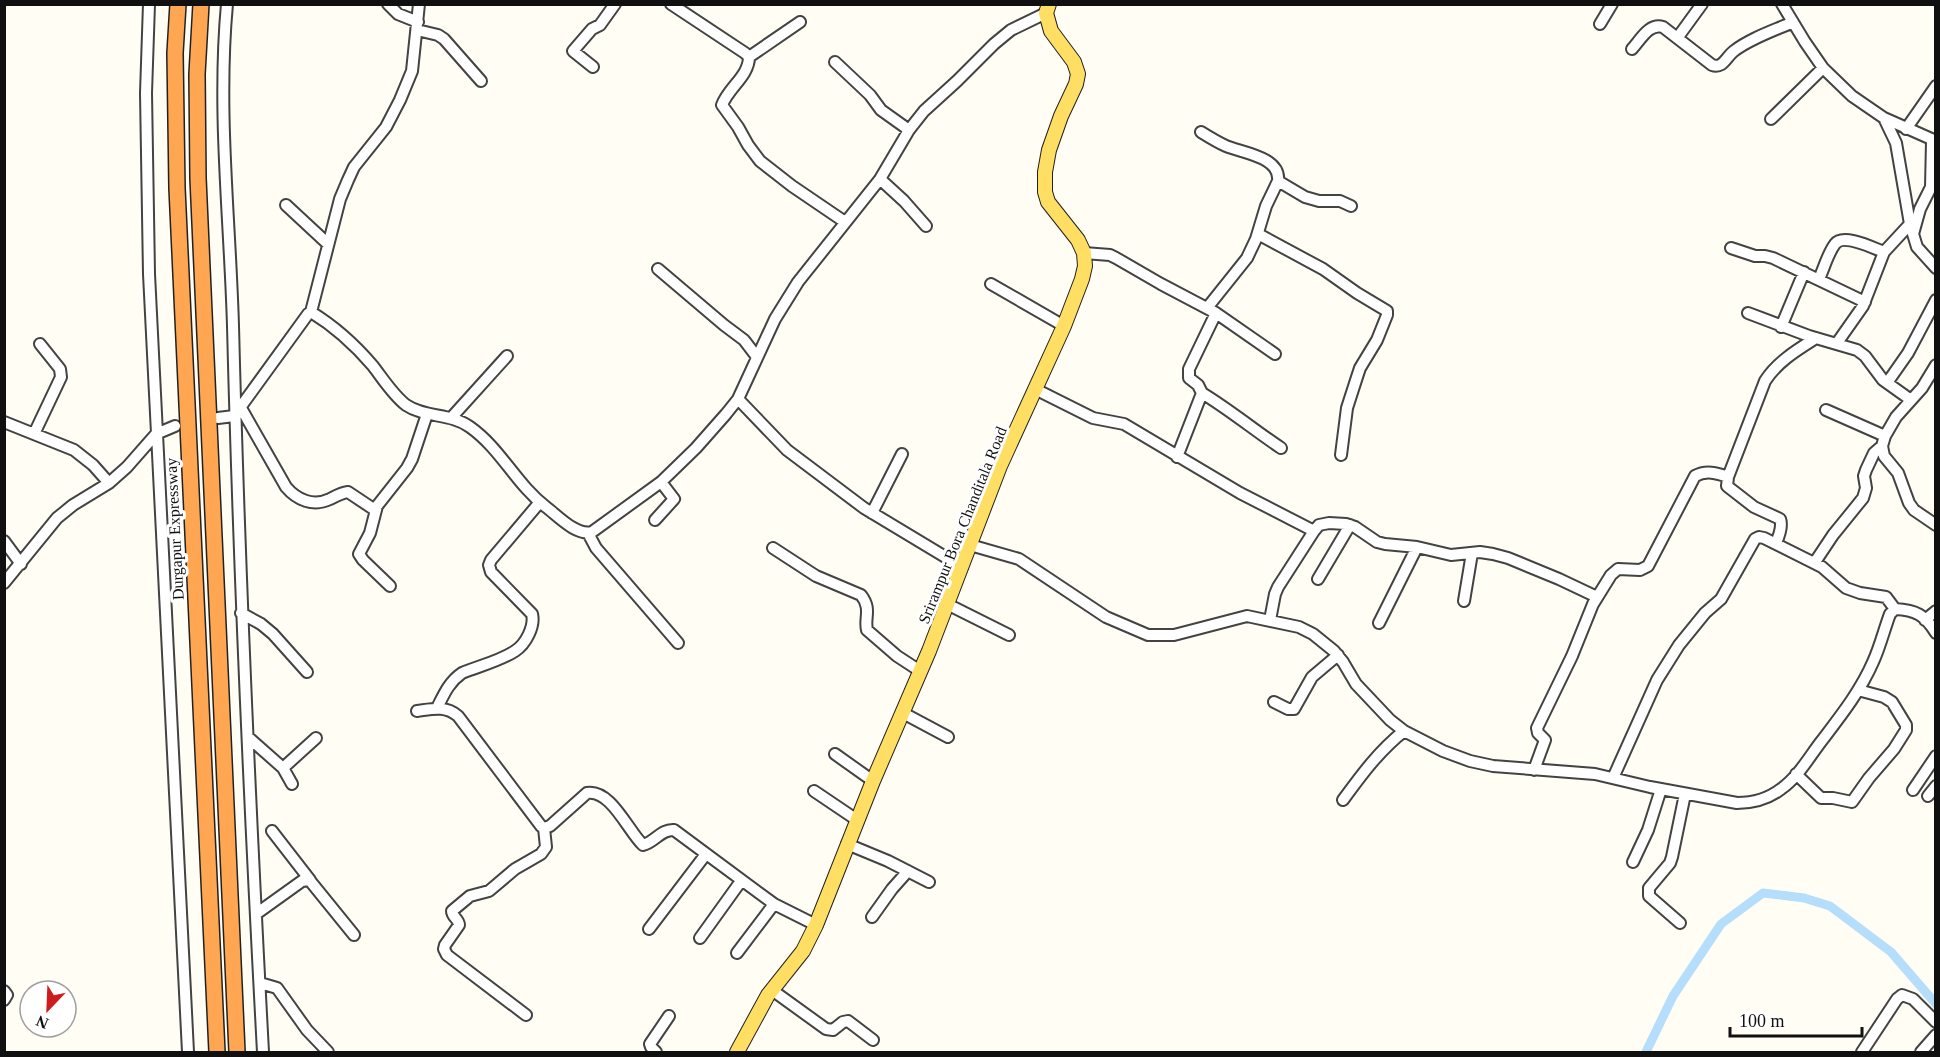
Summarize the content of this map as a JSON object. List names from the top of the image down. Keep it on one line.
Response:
{"streets":{"highway":["Durgapur Expressway"],"main road":["Srirampur Bora Chanditala Road"]},"scale_bar":"100 m","north":"bottom left"}
